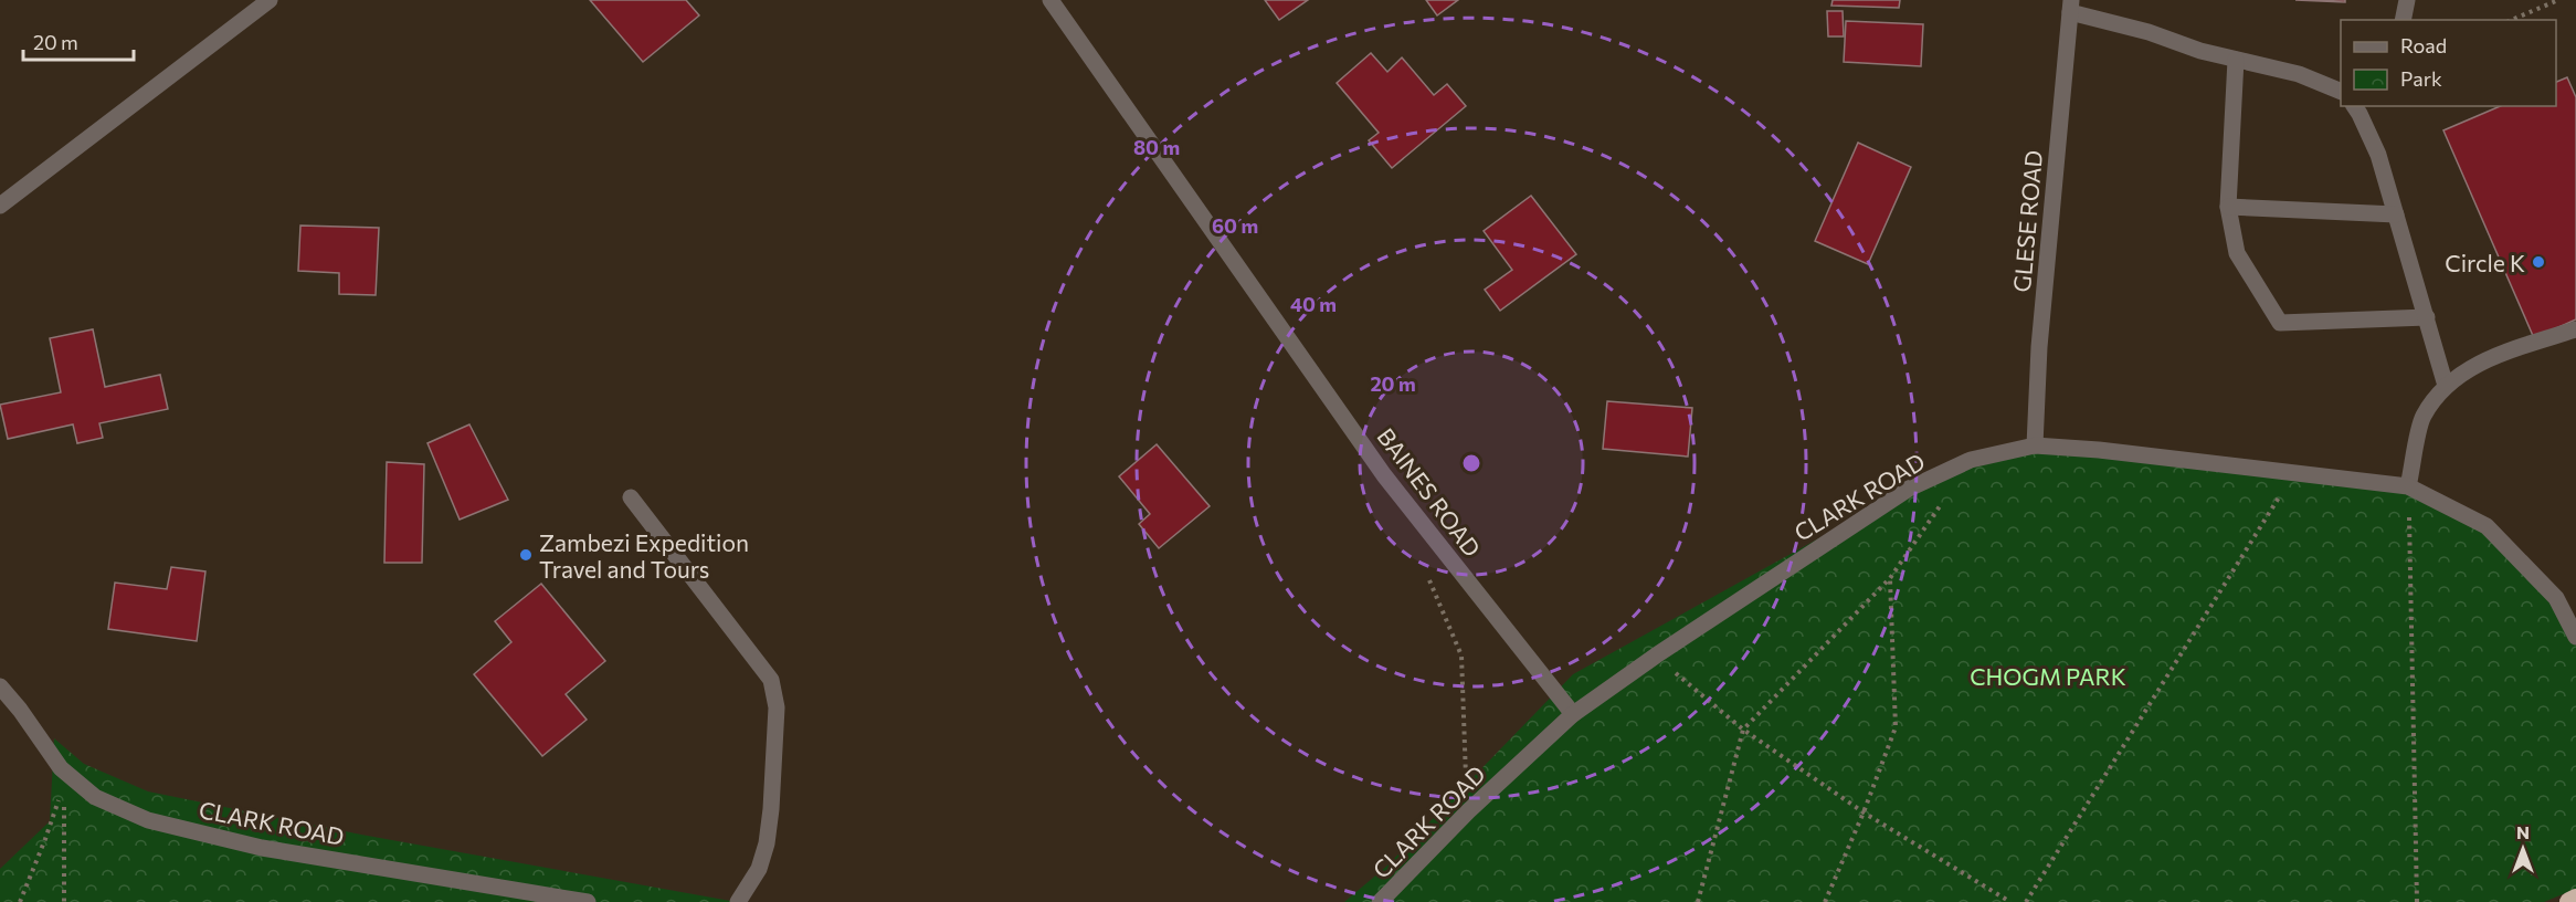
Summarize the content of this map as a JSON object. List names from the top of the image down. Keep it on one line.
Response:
{"streets":{"street":["GLESE ROAD","BAINES ROAD","CLARK ROAD"]},"crossings":[["GLESE ROAD","CLARK ROAD"],["BAINES ROAD","CLARK ROAD"]],"parks":["CHOGM PARK"],"places":["Circle K","Zambezi Expedition Travel and Tours"],"legend":["Road","Park"],"scale_bar":"20 m","north":"top","rings":["80 m","60 m","40 m","20 m"]}
